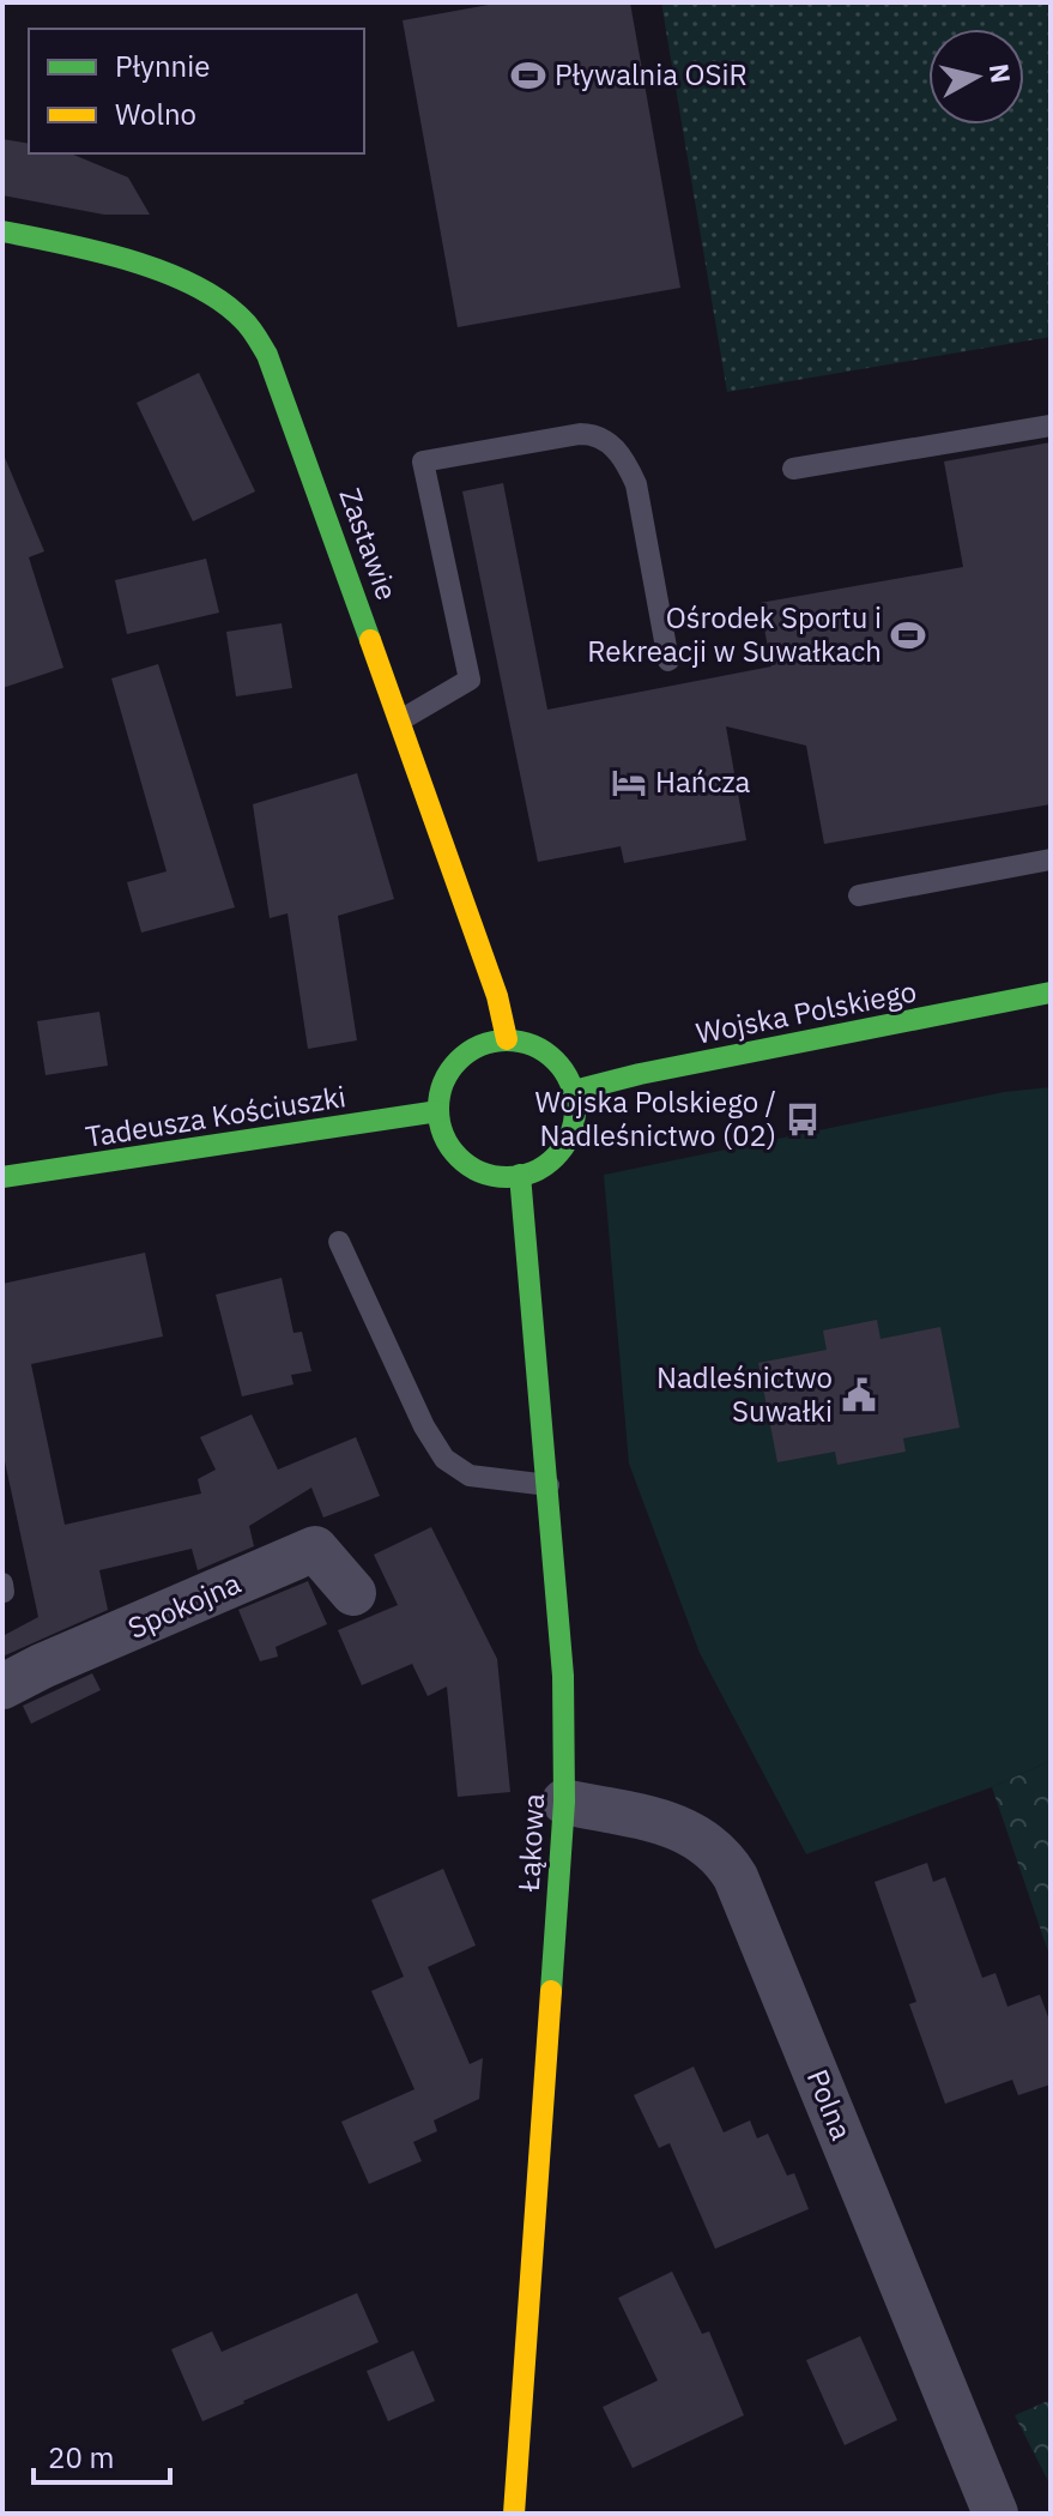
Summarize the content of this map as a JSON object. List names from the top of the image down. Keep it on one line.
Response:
{"streets":{"street":["Zastawie","Wojska Polskiego","Tadeusza Kościuszki","Spokojna","Łąkowa","Polna"]},"crossings":[["Zastawie","Wojska Polskiego"],["Zastawie","Tadeusza Kościuszki"],["Zastawie","Łąkowa"],["Wojska Polskiego","Tadeusza Kościuszki"],["Wojska Polskiego","Łąkowa"],["Tadeusza Kościuszki","Łąkowa"],["Łąkowa","Polna"]],"places":{"sports":["Pływalnia OSiR","Ośrodek Sportu i Rekreacji w Suwałkach"],"hotel":["Hańcza"],"bus stop":["Wojska Polskiego / Nadleśnictwo (02)"],"public building":["Nadleśnictwo Suwałki"]},"legend":["Płynnie","Wolno"],"scale_bar":"20 m","north":"right"}
